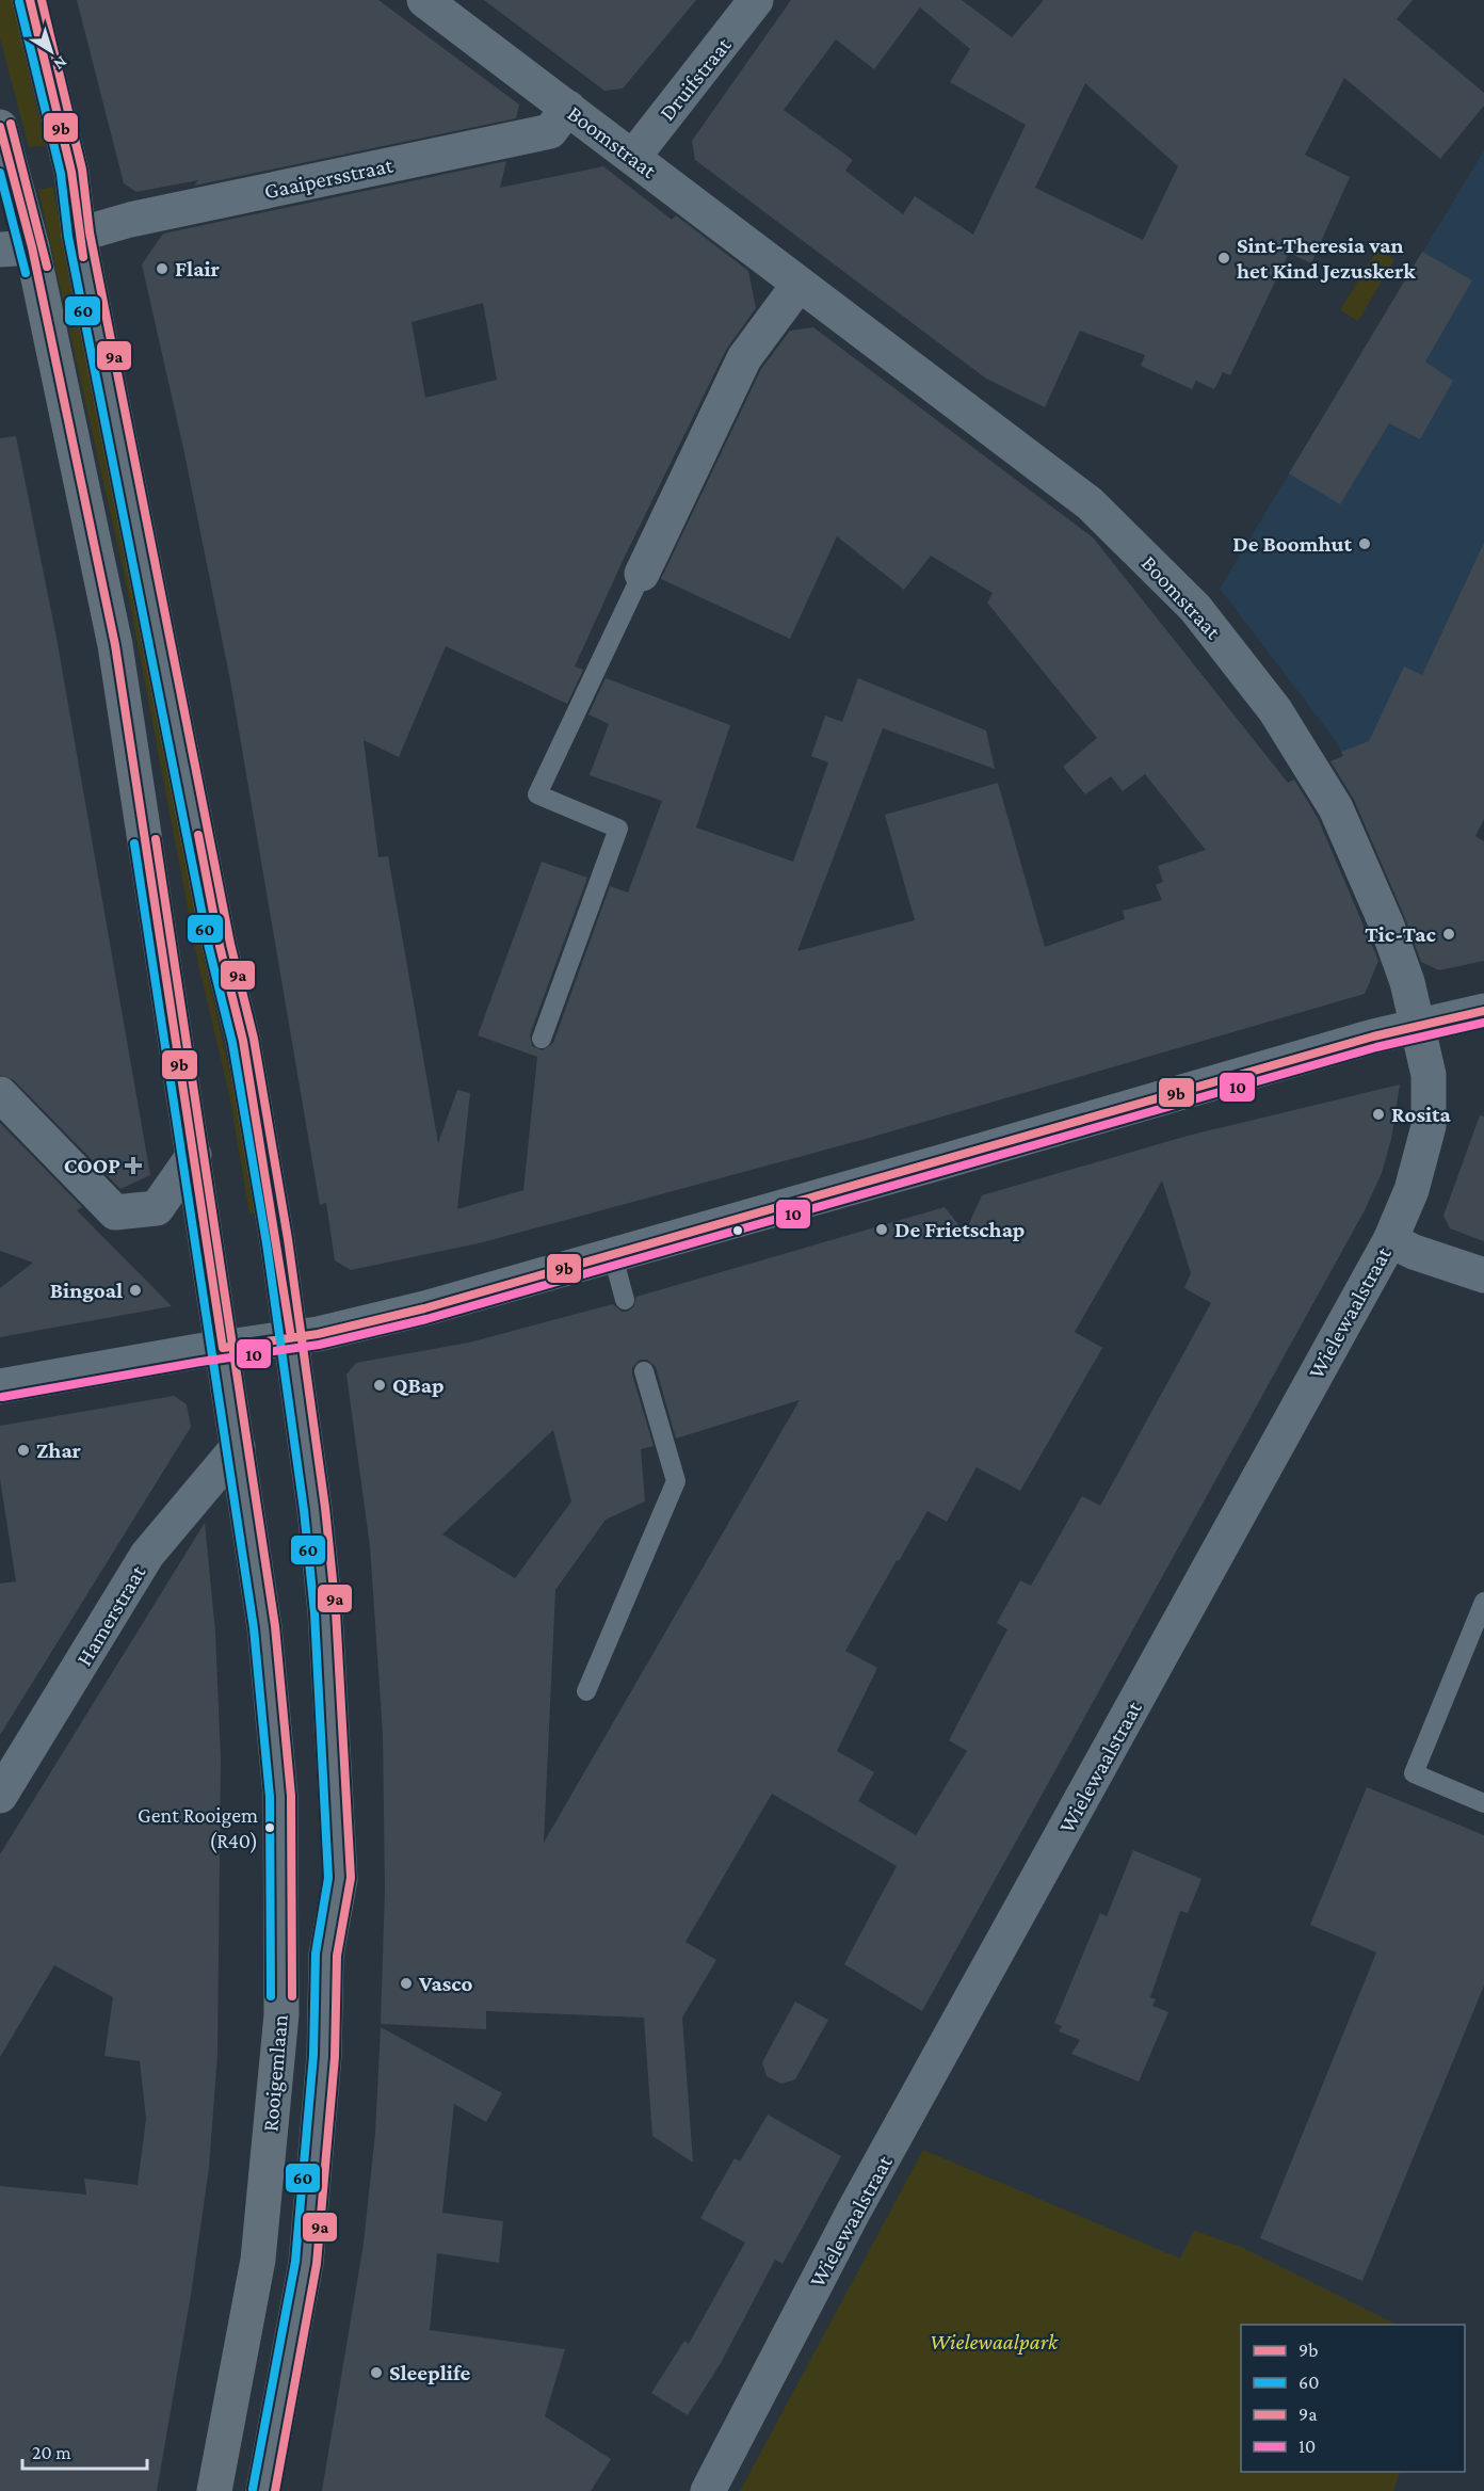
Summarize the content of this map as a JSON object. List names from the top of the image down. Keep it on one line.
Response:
{"streets":{"main road":["Rooigemlaan"],"street":["Druifstraat","Boomstraat","Gaaipersstraat","Wielewaalstraat","Hamerstraat"]},"crossings":[["Druifstraat","Boomstraat"],["Boomstraat","Gaaipersstraat"],["Boomstraat","Wielewaalstraat"],["Gaaipersstraat","Rooigemlaan"],["Hamerstraat","Rooigemlaan"]],"parks":["Wielewaalpark"],"places":{"other":["Sint-Theresia van het Kind Jezuskerk","Flair","De Boomhut","Tic-Tac","Rosita","De Frietschap","Bingoal","QBap","Zhar","Gent Rooigem (R40)","Vasco","Sleeplife"],"health":["COOP"]},"lines":["transit line 9b","transit line 9a","transit line 60","transit line 10"],"legend":["9b","60","9a","10"],"scale_bar":"20 m","north":"bottom right"}
